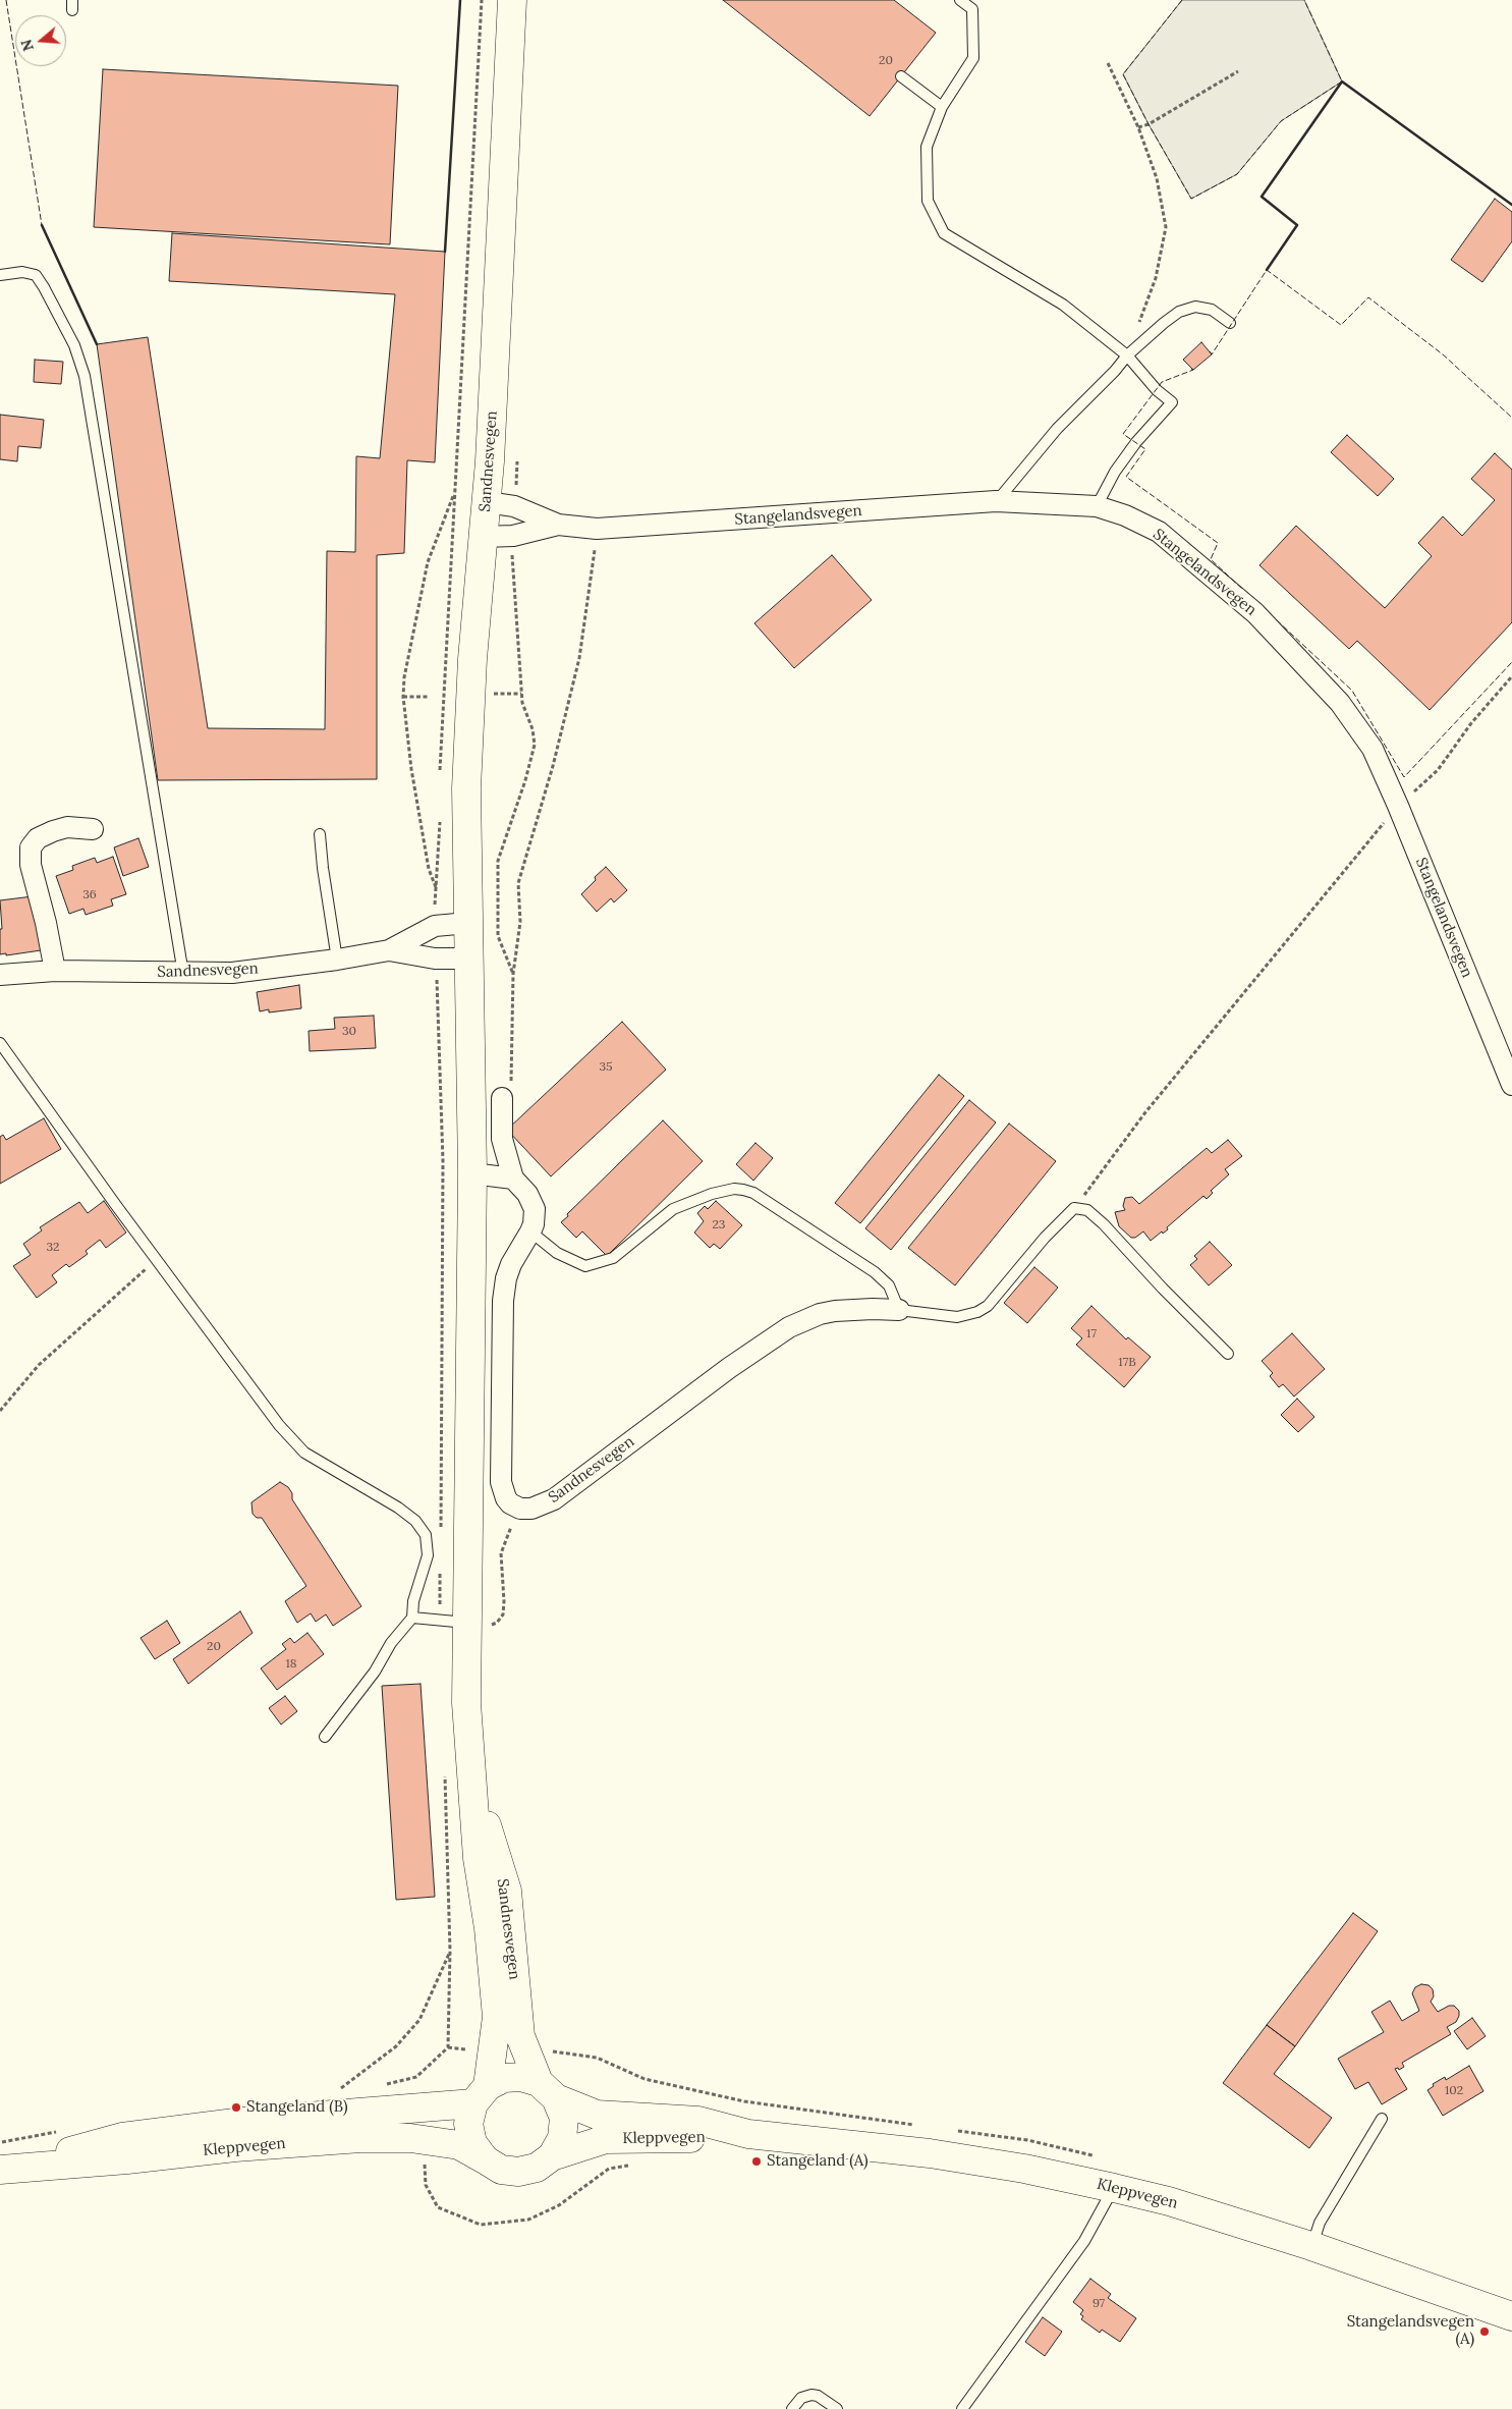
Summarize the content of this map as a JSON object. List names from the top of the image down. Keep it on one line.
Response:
{"streets":{"main road":["Sandnesvegen","Kleppvegen"],"street":["Stangelandsvegen"]},"crossings":[["Sandnesvegen","Stangelandsvegen"],["Sandnesvegen","Kleppvegen"]],"places":["Stangeland (B)","Stangeland (A)","Stangelandsvegen (A)"],"house_numbers":["20","36","30","35","23","32","17","17B","20","18","102","97"],"north":"left"}
